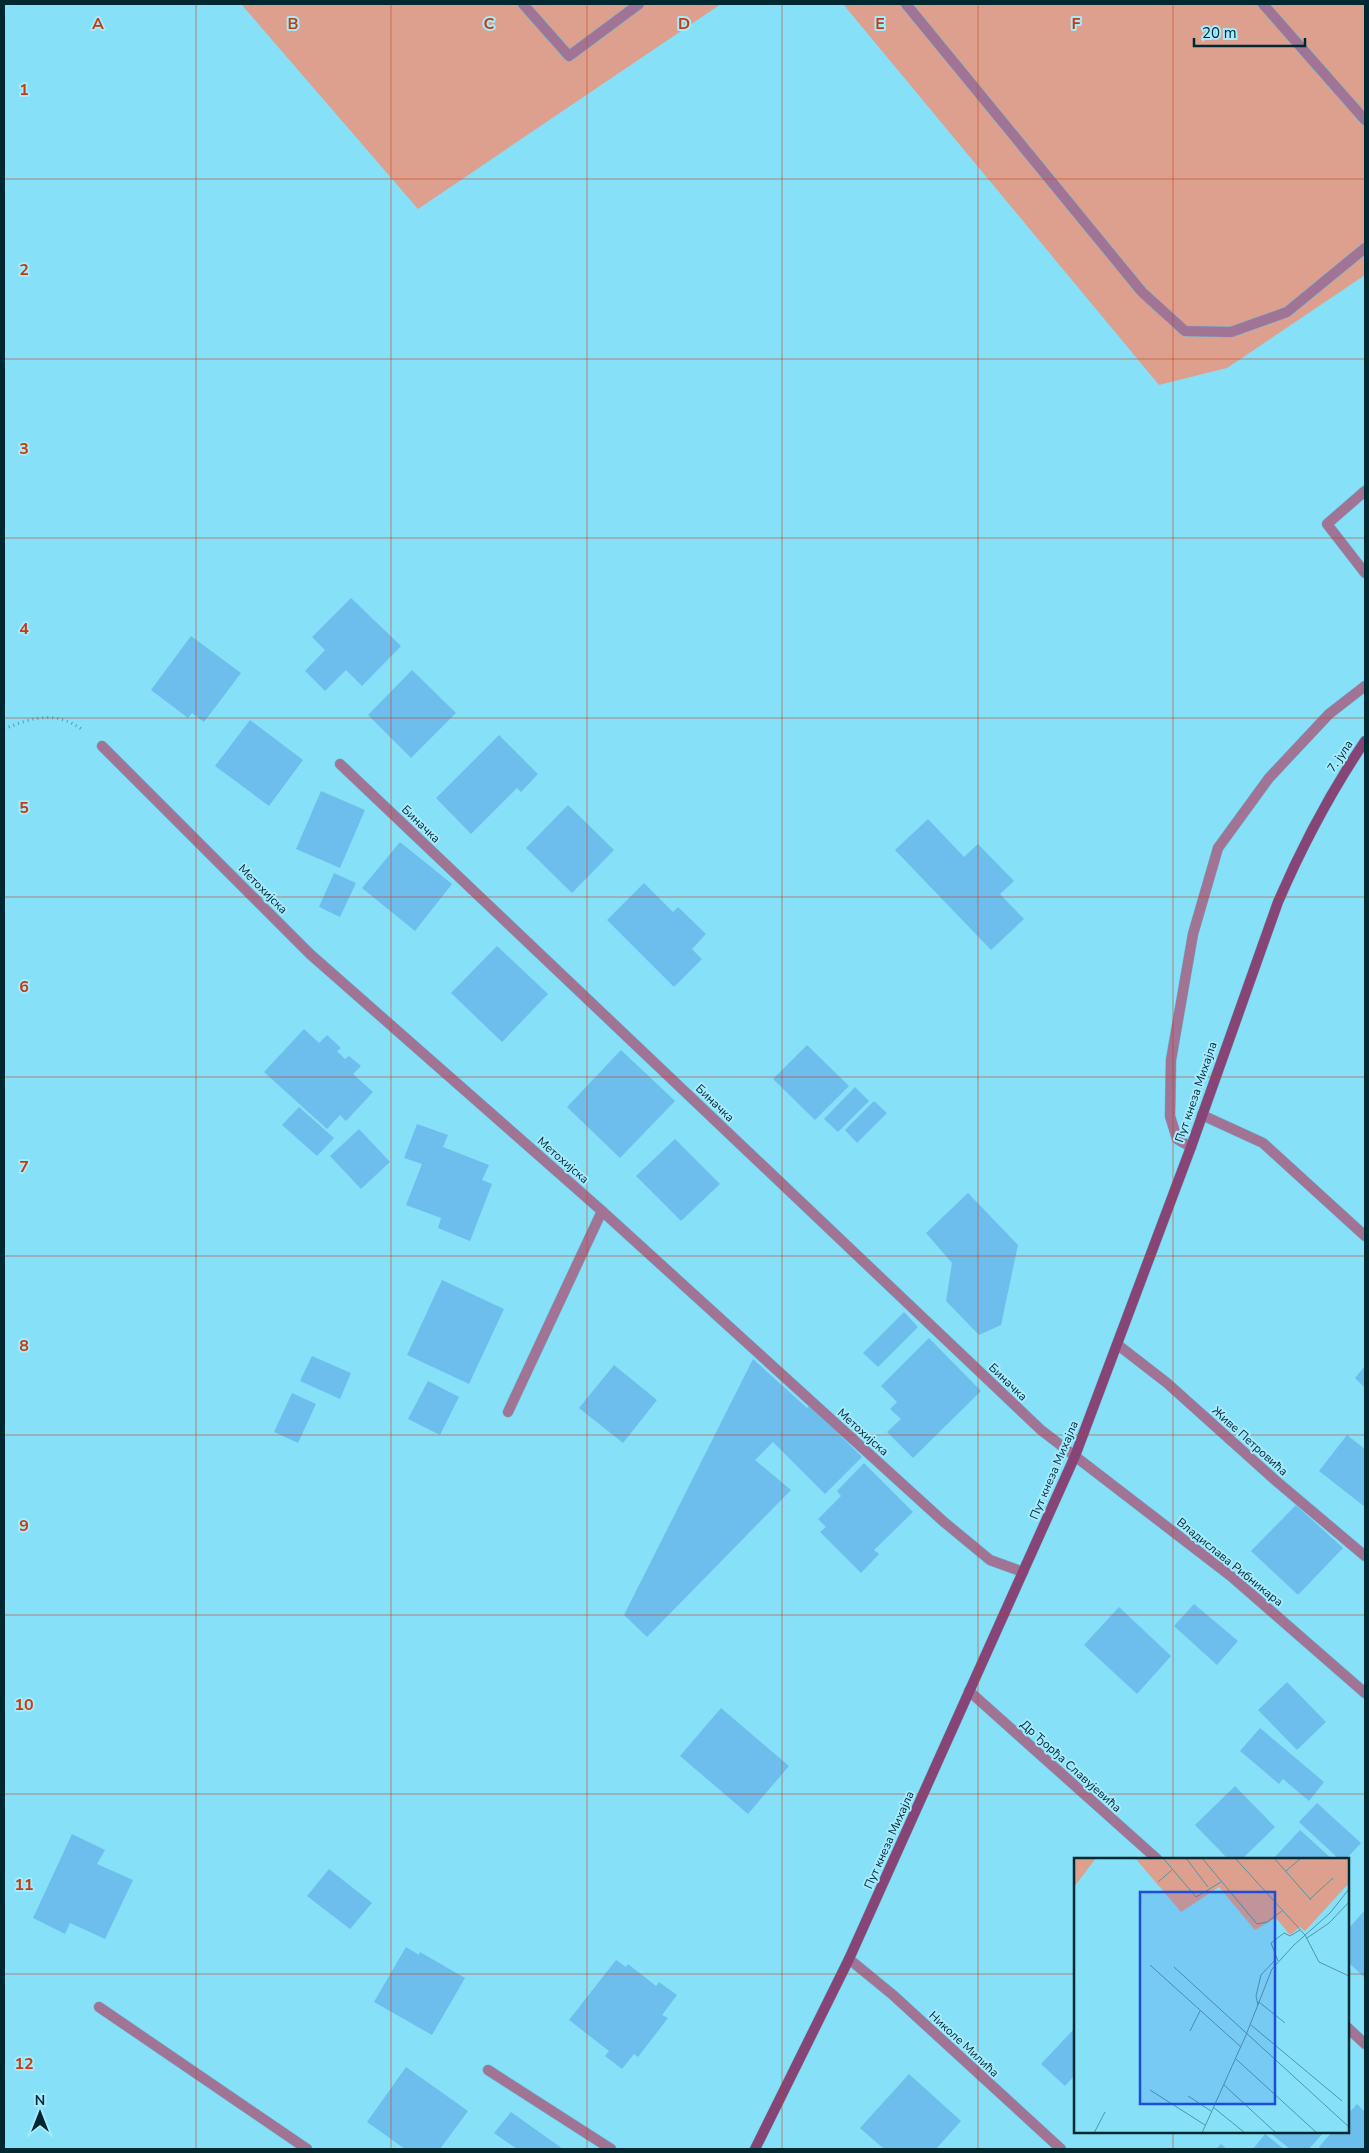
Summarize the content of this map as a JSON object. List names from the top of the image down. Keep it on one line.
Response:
{"streets":{"main road":["7. јула","Пут кнеза Михајла"],"street":["Биначка","Метохијска","Живе Петровића","Владислава Рибникара","Др Ђорђа Славујевића","Николе Милића"]},"crossings":[["7. јула","Пут кнеза Михајла"],["Биначка","Пут кнеза Михајла"],["Биначка","Владислава Рибникара"],["Метохијска","Пут кнеза Михајла"],["Пут кнеза Михајла","Живе Петровића"],["Пут кнеза Михајла","Владислава Рибникара"],["Пут кнеза Михајла","Др Ђорђа Славујевића"],["Пут кнеза Михајла","Николе Милића"]],"scale_bar":"20 m","north":"top","grid":{"columns":["A","B","C","D","E","F"],"rows":["1","2","3","4","5","6","7","8","9","10","11","12"]}}
